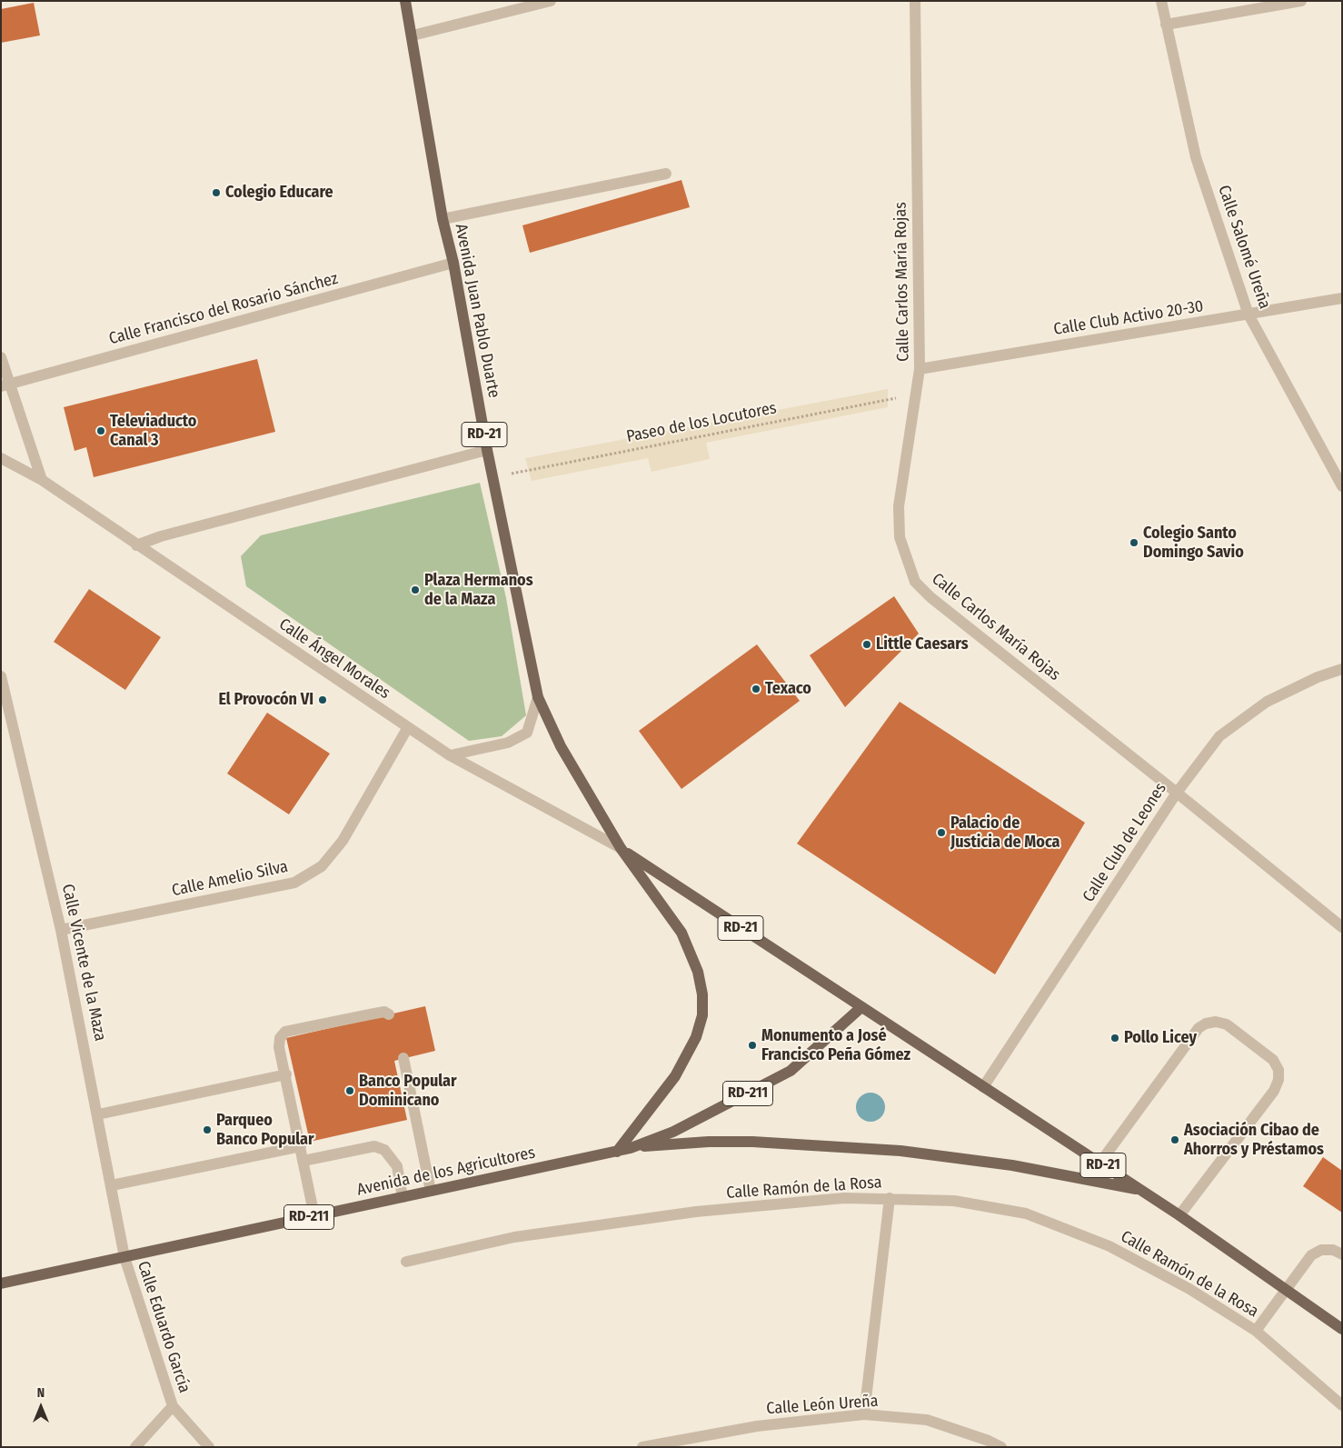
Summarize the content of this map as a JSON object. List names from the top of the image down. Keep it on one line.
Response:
{"streets":{"main road":["Avenida Juan Pablo Duarte","RD-21","RD-211","Avenida de los Agricultores"],"street":["Calle Salomé Ureña","Calle Carlos María Rojas","Calle Francisco del Rosario Sánchez","Calle Club Activo 20-30","Calle Ángel Morales","Calle Club de Leones","Calle Amelio Silva","Calle Vicente de la Maza","Calle Ramón de la Rosa","Calle Eduardo García","Calle León Ureña"],"path":["Paseo de los Locutores"]},"crossings":[["Calle Salomé Ureña","Calle Club Activo 20-30"],["Calle Carlos María Rojas","Calle Club Activo 20-30"],["Calle Carlos María Rojas","Paseo de los Locutores"],["Calle Carlos María Rojas","Calle Club de Leones"],["Calle Francisco del Rosario Sánchez","Avenida Juan Pablo Duarte"],["Avenida Juan Pablo Duarte","Paseo de los Locutores"],["Avenida Juan Pablo Duarte","RD-21"],["Avenida Juan Pablo Duarte","Calle Ángel Morales"],["Avenida Juan Pablo Duarte","Avenida de los Agricultores"],["RD-21","Calle Ángel Morales"],["RD-21","Calle Club de Leones"],["RD-21","Avenida de los Agricultores"],["Calle Ángel Morales","Calle Amelio Silva"],["Calle Amelio Silva","Calle Vicente de la Maza"],["Calle Vicente de la Maza","Avenida de los Agricultores"],["Calle Vicente de la Maza","Calle Eduardo García"],["Avenida de los Agricultores","Calle Eduardo García"]],"places":["Colegio Educare","Televiaducto Canal 3","Colegio Santo Domingo Savio","Plaza Hermanos de la Maza","Little Caesars","Texaco","El Provocón VI","Palacio de Justicia de Moca","Pollo Licey","Monumento a José Francisco Peña Gómez","Banco Popular Dominicano","Parqueo Banco Popular","Asociación Cibao de Ahorros y Préstamos"],"north":"top"}
